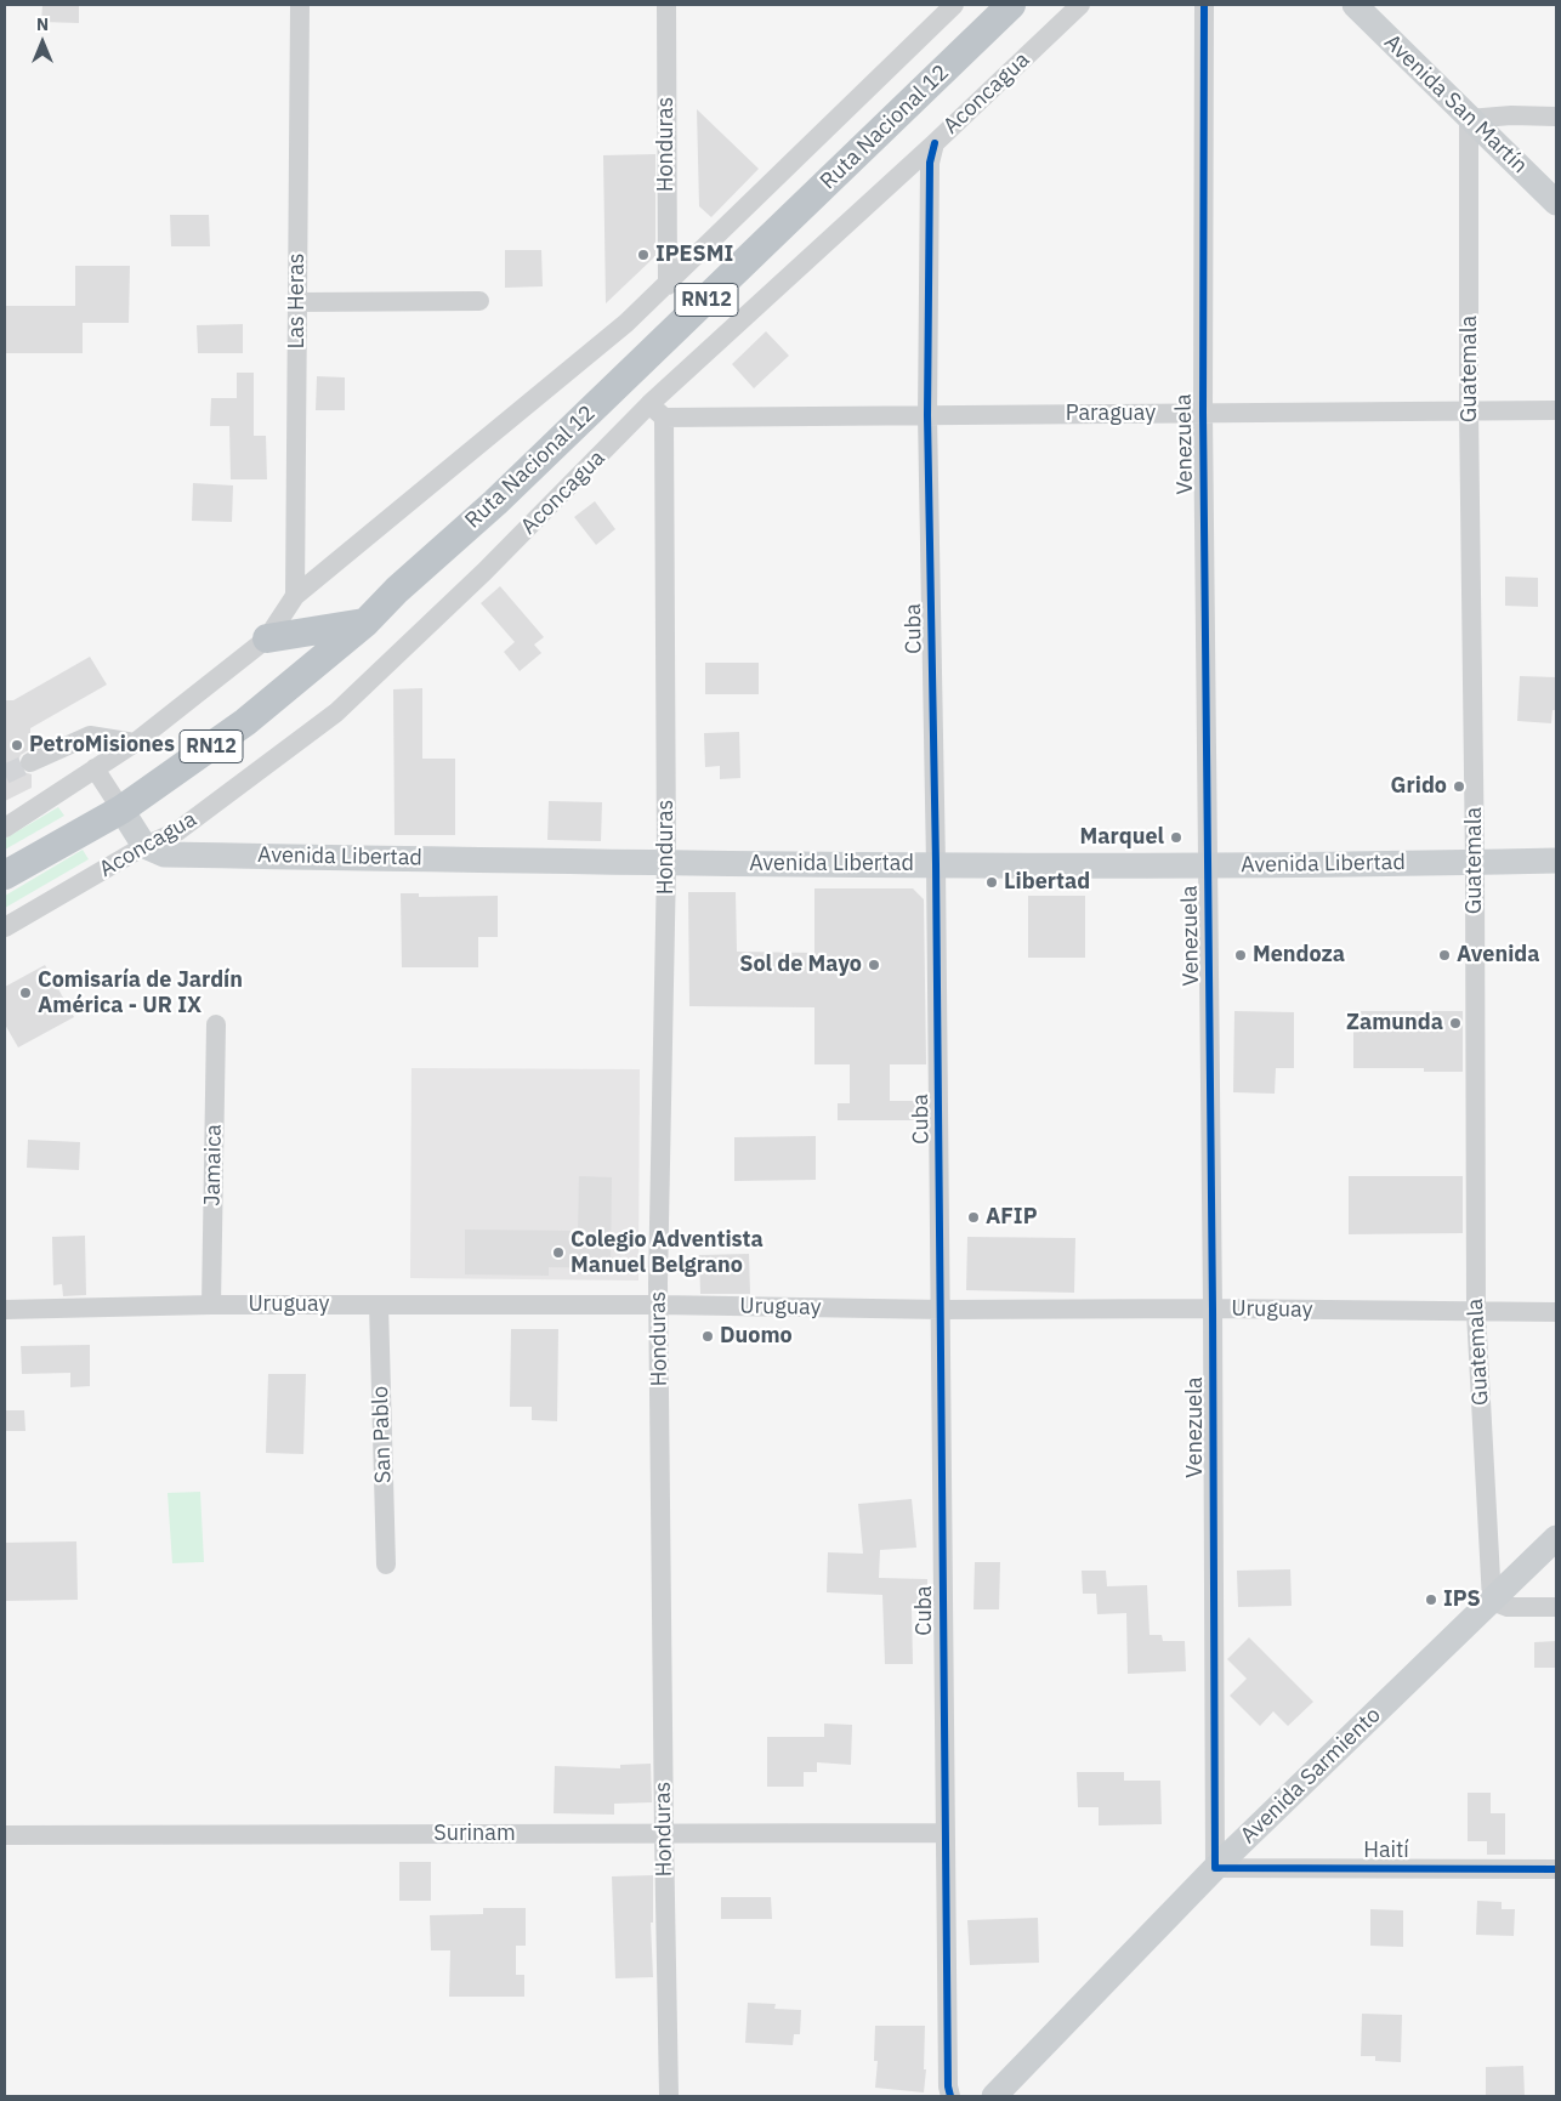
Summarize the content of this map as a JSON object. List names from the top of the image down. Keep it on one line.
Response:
{"streets":{"highway":["Ruta Nacional 12","RN12"],"main road":["Avenida San Martín","Avenida Libertad","Avenida Sarmiento"],"street":["Aconcagua","Honduras","Las Heras","Guatemala","Paraguay","Venezuela","Cuba","Jamaica","Uruguay","San Pablo","Surinam","Haití"]},"crossings":[["Aconcagua","Honduras"],["Aconcagua","Paraguay"],["Aconcagua","Cuba"],["Aconcagua","Avenida Libertad"],["Avenida San Martín","Guatemala"],["Honduras","Paraguay"],["Honduras","Avenida Libertad"],["Honduras","Uruguay"],["Honduras","Surinam"],["Guatemala","Paraguay"],["Guatemala","Avenida Libertad"],["Guatemala","Uruguay"],["Guatemala","Avenida Sarmiento"],["Paraguay","Venezuela"],["Paraguay","Cuba"],["Venezuela","Avenida Libertad"],["Venezuela","Uruguay"],["Venezuela","Avenida Sarmiento"],["Venezuela","Haití"],["Cuba","Avenida Libertad"],["Cuba","Uruguay"],["Cuba","Surinam"],["Jamaica","Uruguay"],["Uruguay","San Pablo"],["Avenida Sarmiento","Haití"]],"places":["IPESMI","PetroMisiones","Grido","Marquel","Libertad","Mendoza","Avenida","Sol de Mayo","Comisaría de Jardín América - UR IX","Zamunda","AFIP","Colegio Adventista Manuel Belgrano","Duomo","IPS"],"north":"top"}
